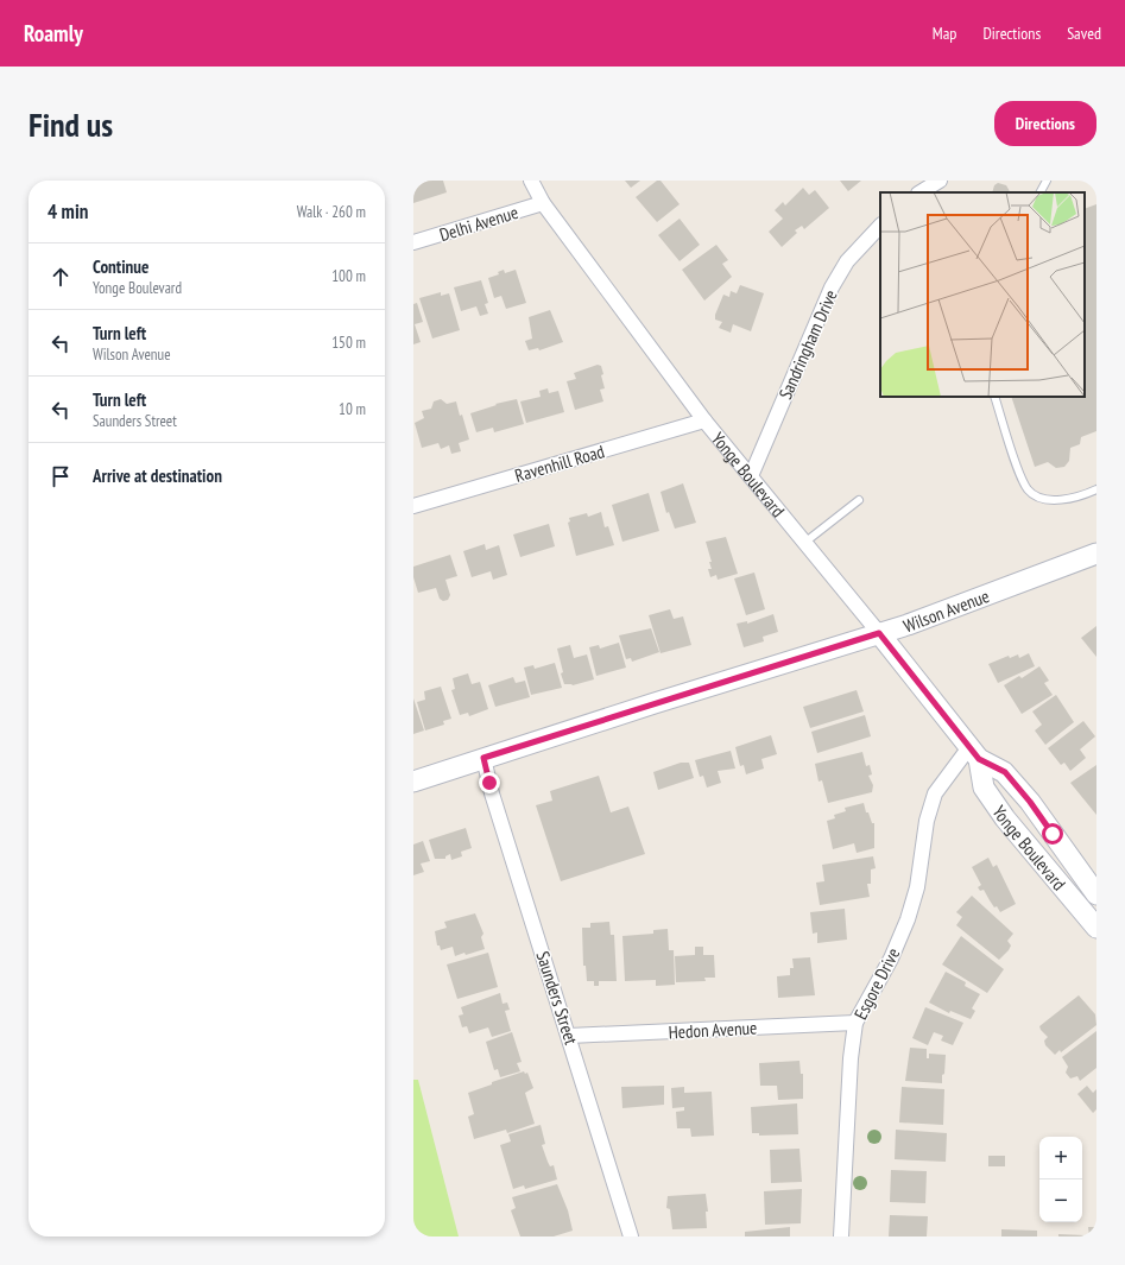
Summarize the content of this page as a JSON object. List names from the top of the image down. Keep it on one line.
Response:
{"streets":{"main road":["Yonge Boulevard","Wilson Avenue"],"street":["Delhi Avenue","Sandringham Drive","Ravenhill Road","Esgore Drive","Saunders Street","Hedon Avenue"]},"crossings":[["Delhi Avenue","Yonge Boulevard"],["Sandringham Drive","Yonge Boulevard"],["Ravenhill Road","Yonge Boulevard"],["Yonge Boulevard","Wilson Avenue"],["Yonge Boulevard","Esgore Drive"],["Wilson Avenue","Saunders Street"],["Esgore Drive","Hedon Avenue"],["Saunders Street","Hedon Avenue"]],"page":{"header":"Roamly","nav":["Map","Directions","Saved"],"buttons":"Directions","title":"Find us","heading":["4 min","Walk · 260 m"],"list":[["Continue","Yonge Boulevard","100 m"],["Turn left","Wilson Avenue","150 m"],["Turn left","Saunders Street","10 m"],"Arrive at destination"],"map_buttons":["+","−"]}}
